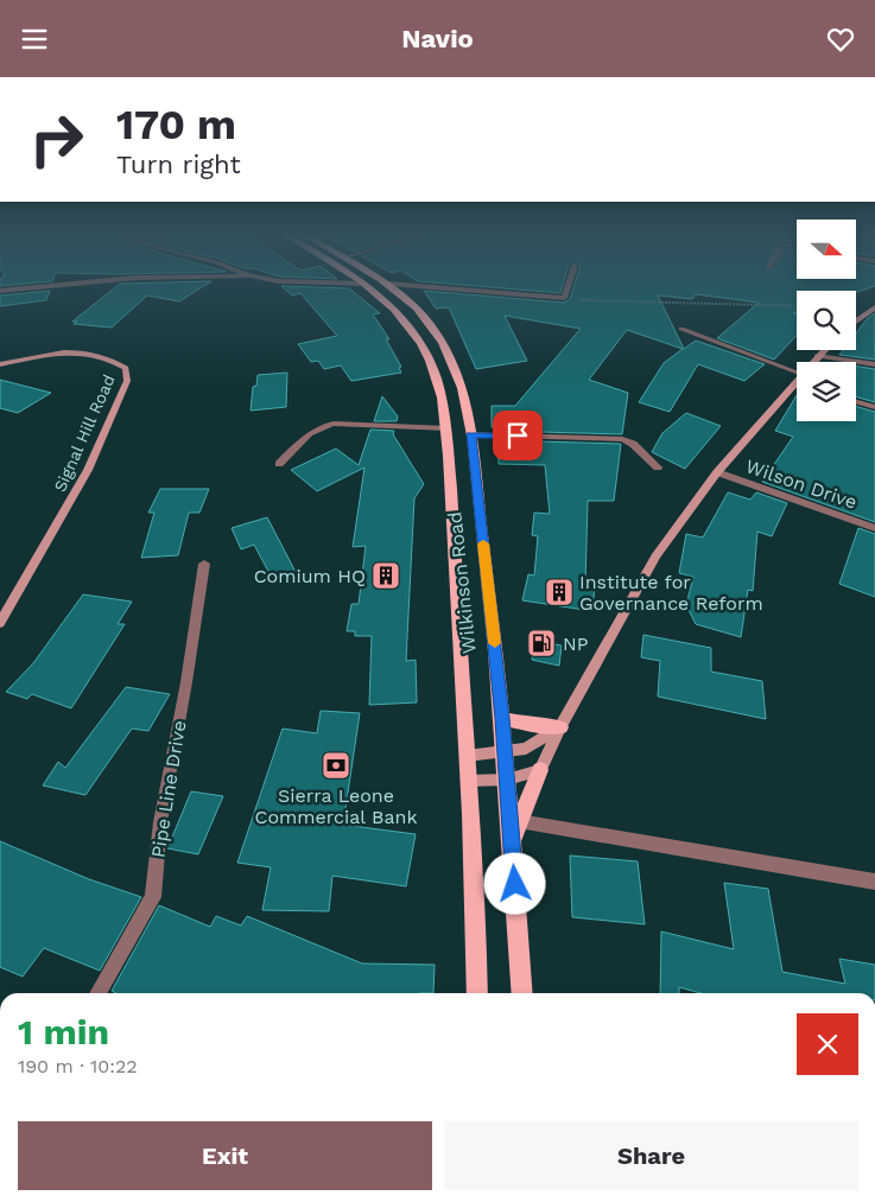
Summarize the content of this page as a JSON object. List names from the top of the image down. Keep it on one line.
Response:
{"streets":{"main road":["Signal Hill Road","Wilkinson Road"],"street":["Wilson Drive","Pipe Line Drive"]},"places":{"building":["Comium HQ","Institute for Governance Reform"],"fuel station":["NP"],"bank":["Sierra Leone Commercial Bank"]},"north":"right","page":{"header":"Navio","turn":["170 m","Turn right"],"heading":["1 min","190 m · 10:22"],"buttons":["Exit","Share"]}}
